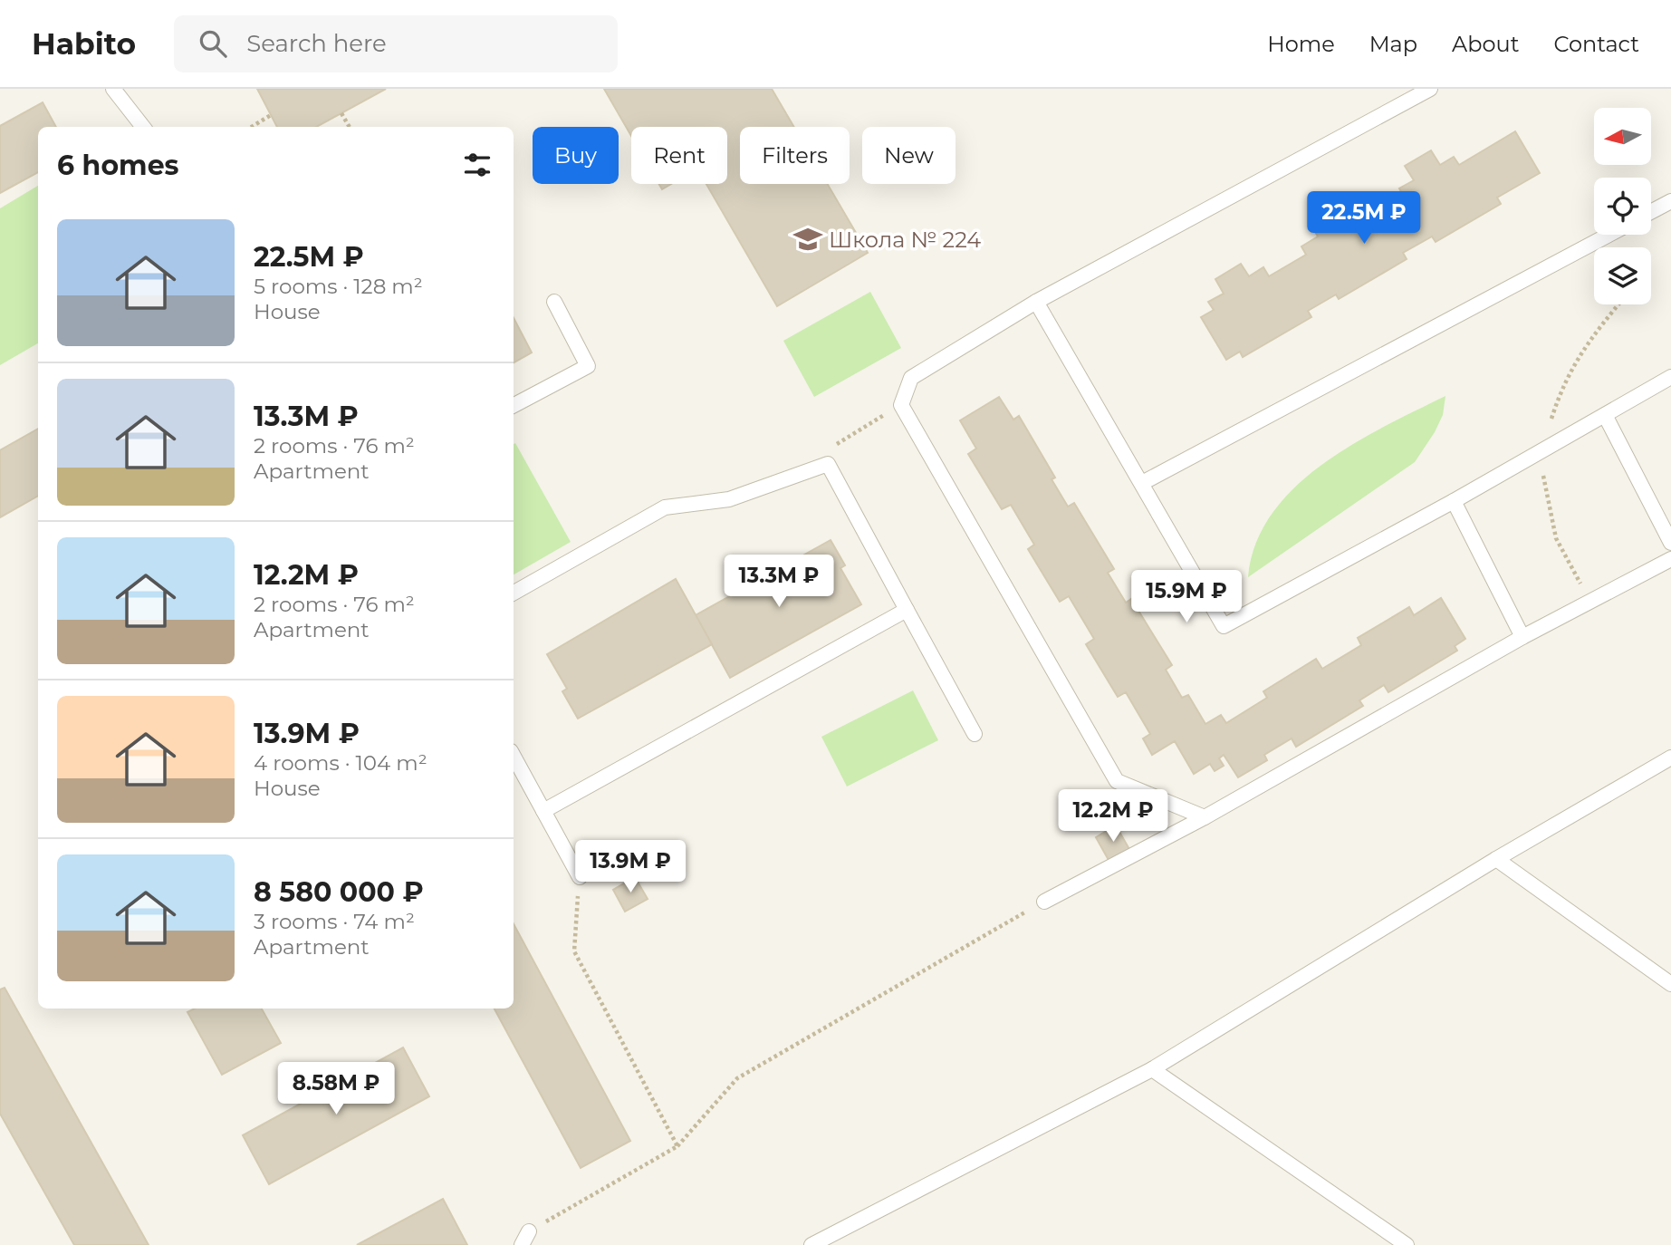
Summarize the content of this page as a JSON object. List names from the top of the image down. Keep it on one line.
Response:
{"places":{"school or university":["Школа № 224"]},"north":"left","page":{"header":"Habito","search":"Search here","nav":["Home","Map","About","Contact"],"chip":["Buy","Rent","Filters","New"],"heading":"6 homes","price":["22.5M ₽","13.3M ₽","15.9M ₽","12.2M ₽","13.9M ₽","8.58M ₽"],"list":[{"name":"22.5M ₽","note":"5 rooms · 128 m² · House"},{"name":"13.3M ₽","note":"2 rooms · 76 m² · Apartment"},{"name":"12.2M ₽","note":"2 rooms · 76 m² · Apartment"},{"name":"13.9M ₽","note":"4 rooms · 104 m² · House"},{"name":"8 580 000 ₽","note":"3 rooms · 74 m² · Apartment"}]}}
